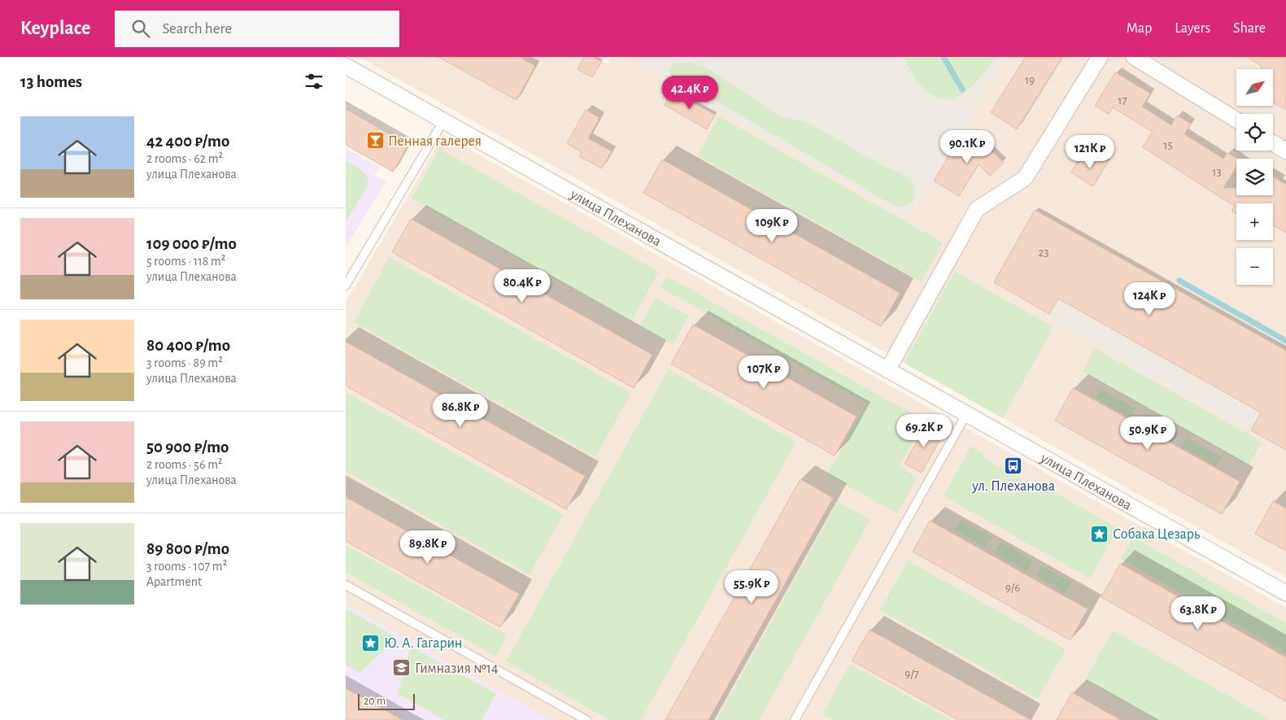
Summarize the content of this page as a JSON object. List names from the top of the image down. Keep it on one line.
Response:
{"streets":{"street":["улица Плеханова"]},"places":{"bar":["Пенная галерея"],"bus stop":["ул. Плеханова"],"place":["Собака Цезарь","Ю. А. Гагарин"],"school or university":["Гимназия №14"]},"house_numbers":["19","17","15","13","23","9/6","9/7"],"scale_bar":"20 m","north":"top right","page":{"header":"Keyplace","search":"Search here","nav":["Map","Layers","Share"],"heading":"13 homes","map_buttons":["+","−"],"price":["42.4K ₽","90.1K ₽","121K ₽","109K ₽","80.4K ₽","124K ₽","107K ₽","86.8K ₽","69.2K ₽","50.9K ₽","89.8K ₽","55.9K ₽","63.8K ₽"],"list":[{"name":"42 400 ₽/mo","note":"2 rooms · 62 m² · улица Плеханова"},{"name":"109 000 ₽/mo","note":"5 rooms · 118 m² · улица Плеханова"},{"name":"80 400 ₽/mo","note":"3 rooms · 89 m² · улица Плеханова"},{"name":"50 900 ₽/mo","note":"2 rooms · 56 m² · улица Плеханова"},{"name":"89 800 ₽/mo","note":"3 rooms · 107 m² · Apartment"}],"scale":"20 m"}}
